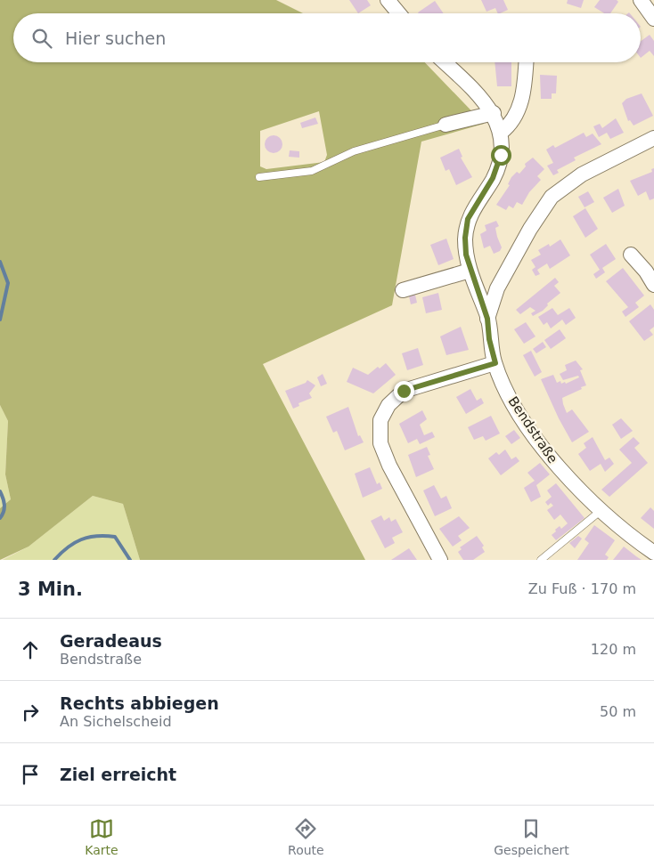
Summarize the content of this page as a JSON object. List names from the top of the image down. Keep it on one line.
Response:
{"streets":{"street":["Bendstraße"]},"page":{"search":"Hier suchen","heading":["3 Min.","Zu Fuß · 170 m"],"list":[["Geradeaus","Bendstraße","120 m"],["Rechts abbiegen","An Sichelscheid","50 m"],"Ziel erreicht"],"nav":["Karte","Route","Gespeichert"]}}
